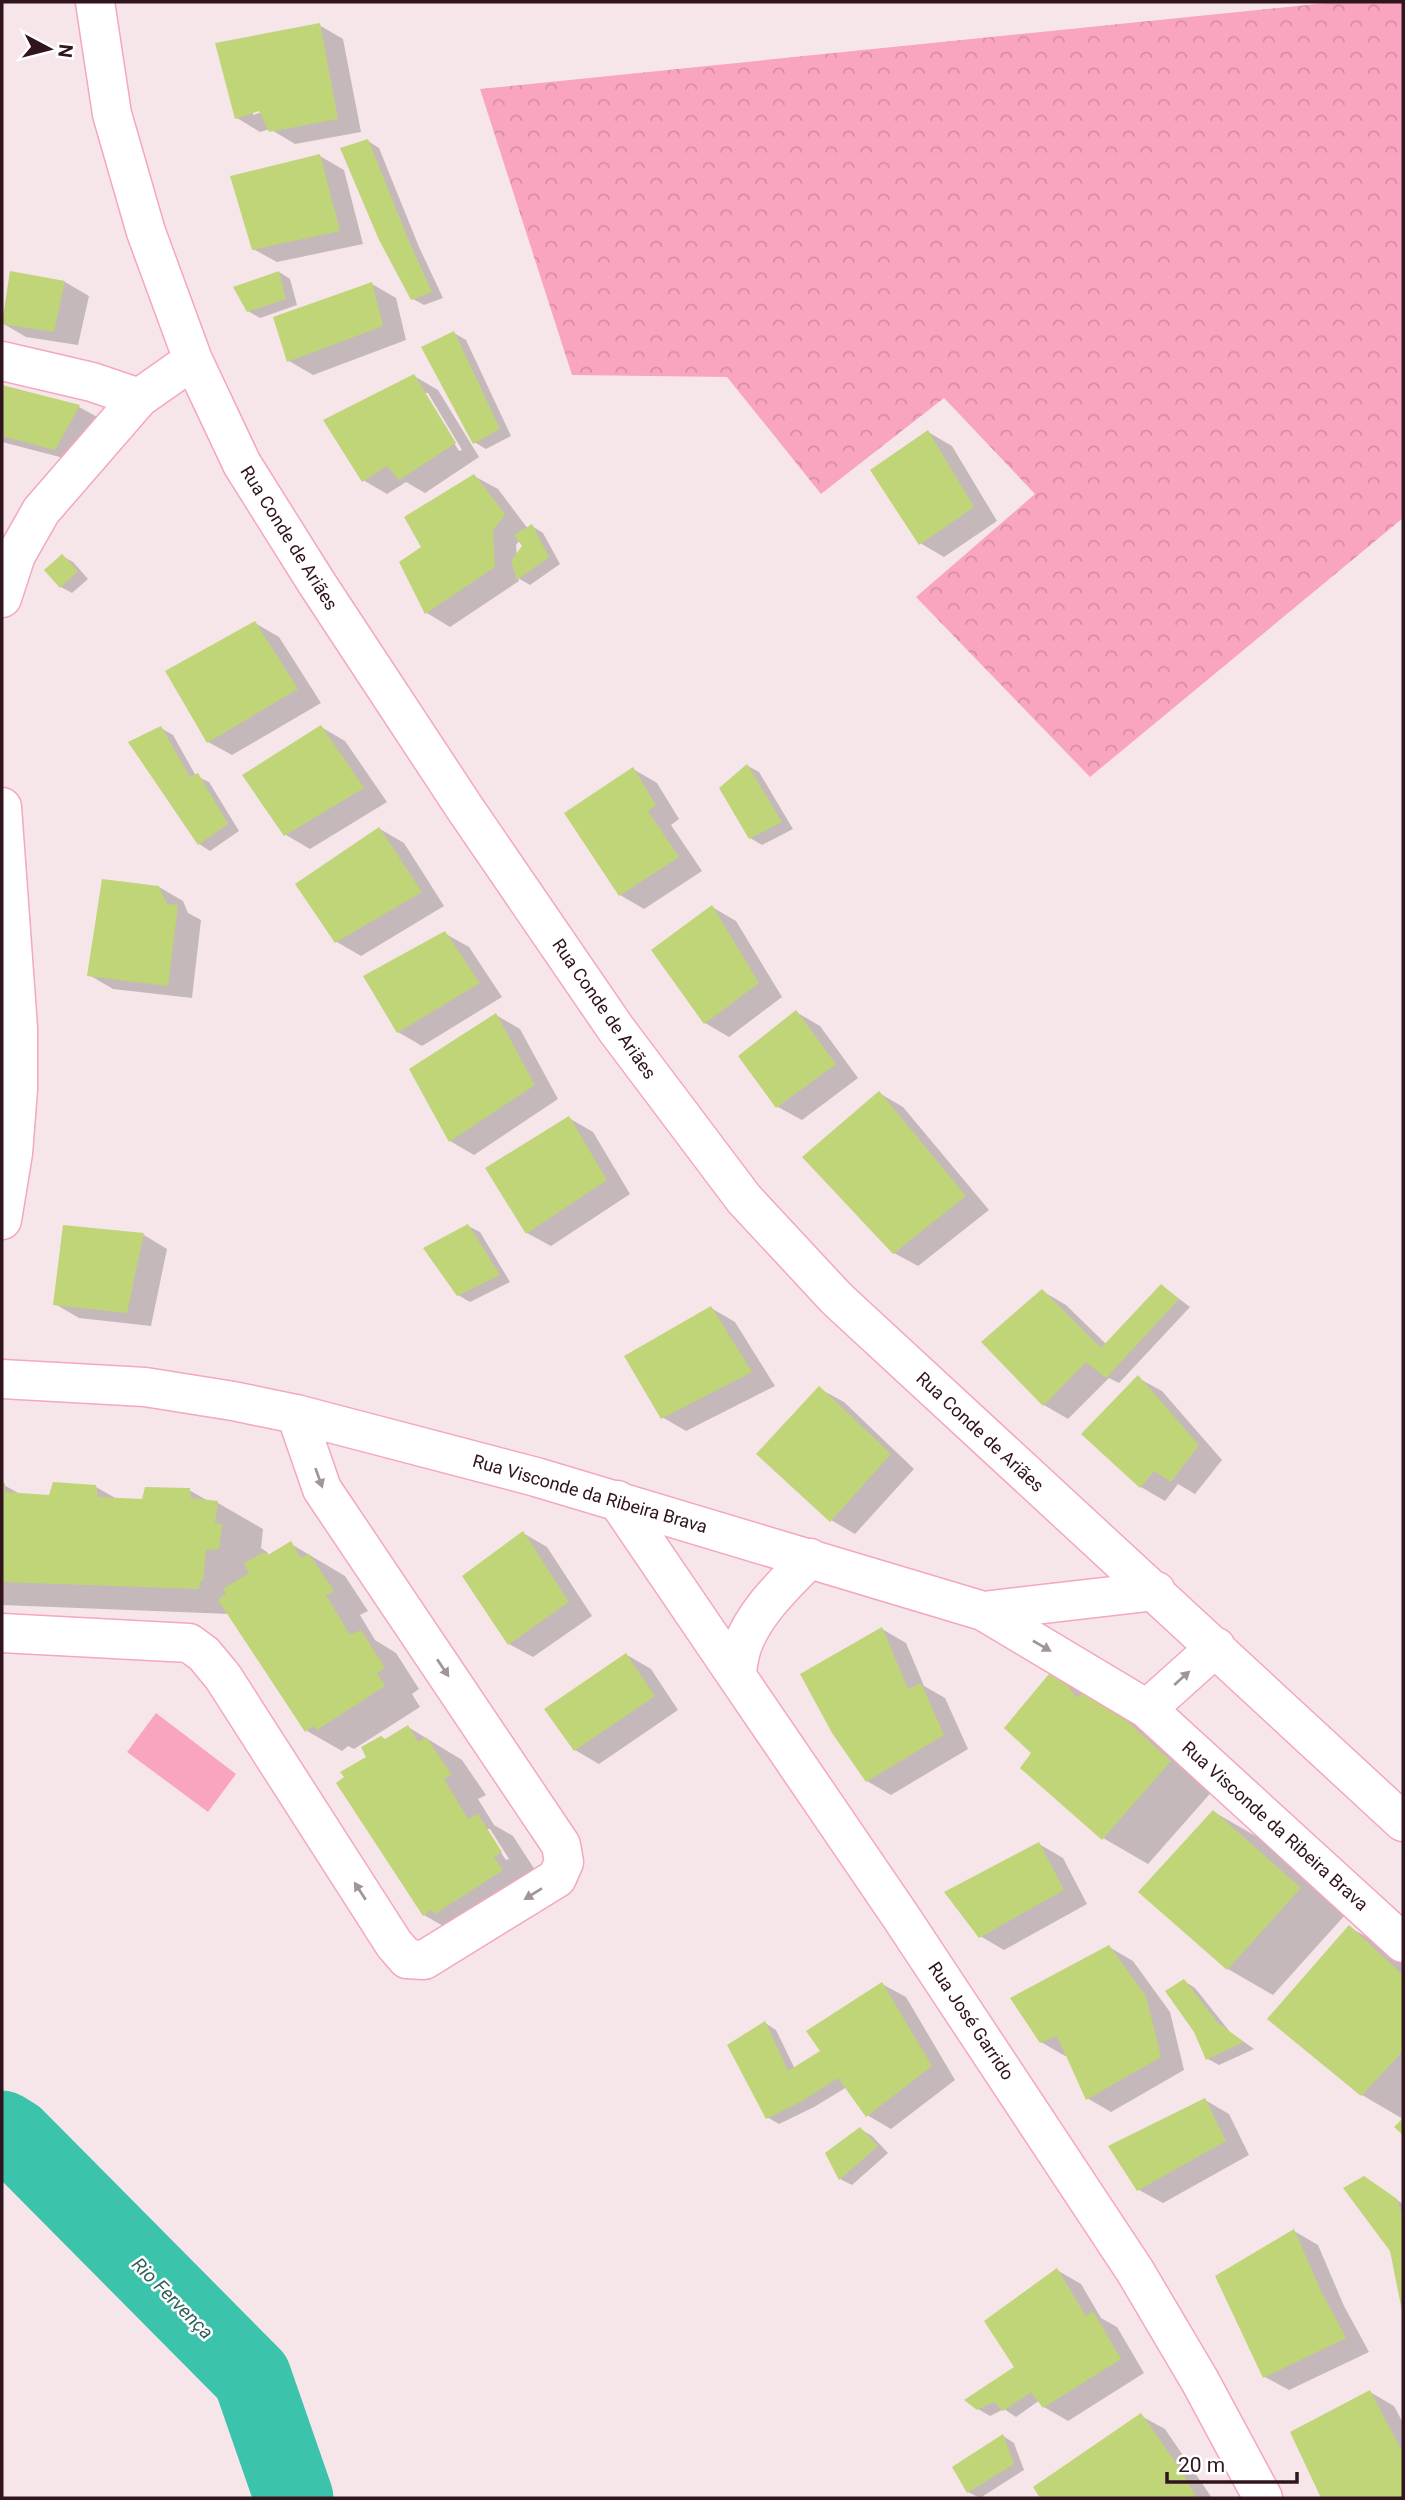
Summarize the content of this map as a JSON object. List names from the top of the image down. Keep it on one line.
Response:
{"streets":{"street":["Rua Conde de Ariães","Rua Visconde da Ribeira Brava","Rua José Garrido"]},"crossings":[["Rua Visconde da Ribeira Brava","Rua José Garrido"]],"water":["Rio Fervença"],"scale_bar":"20 m","north":"right"}
